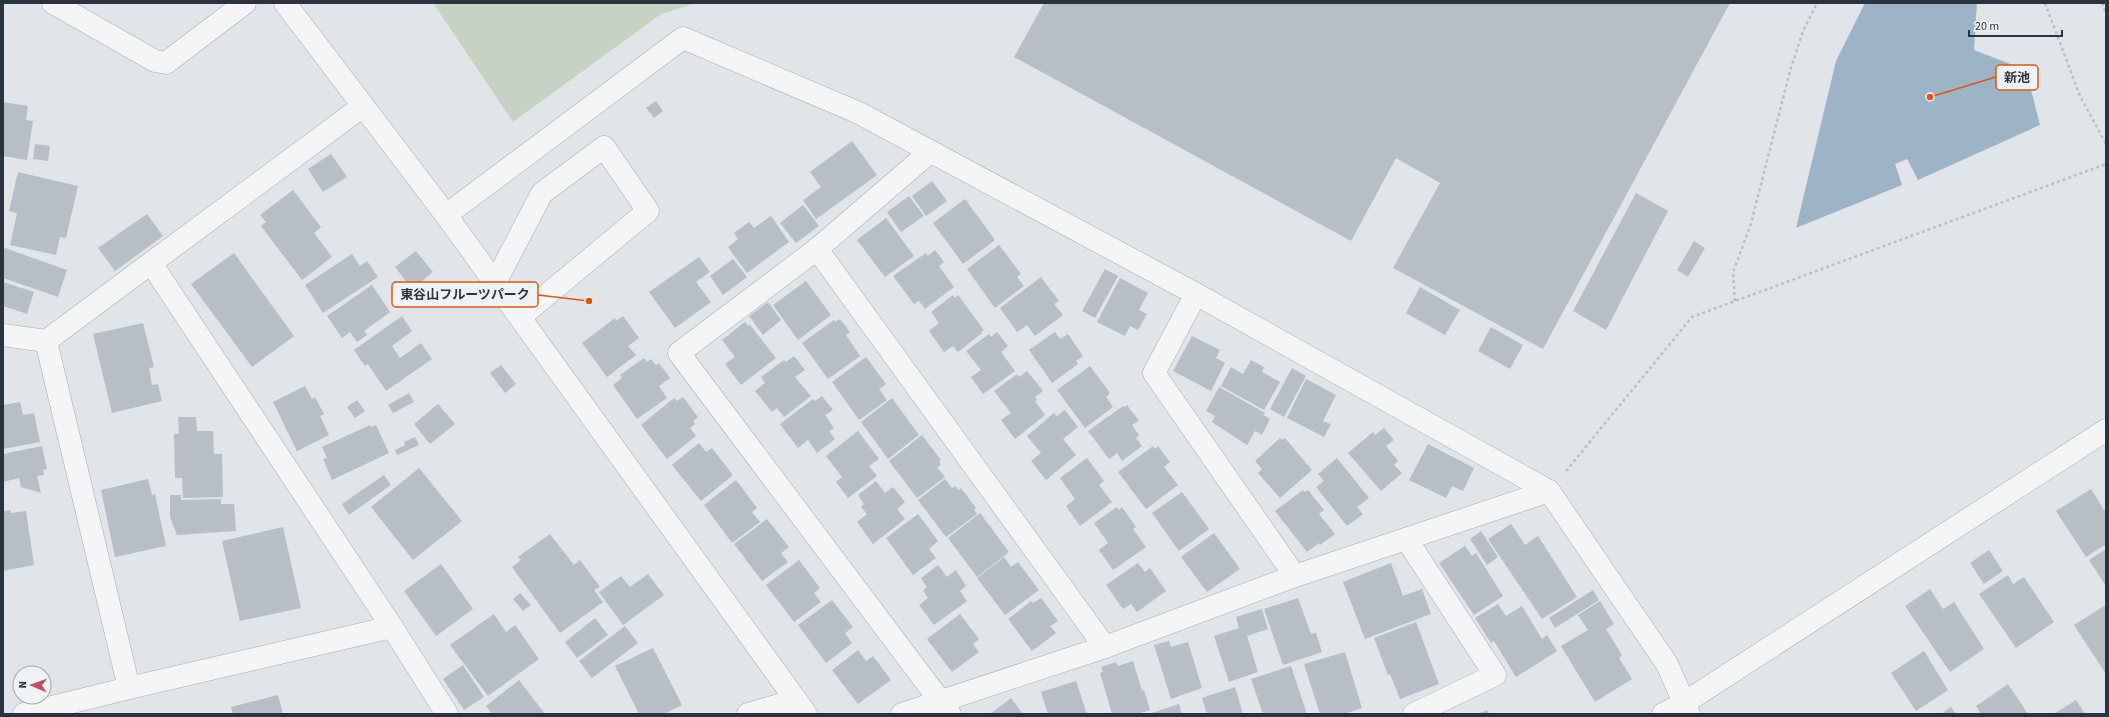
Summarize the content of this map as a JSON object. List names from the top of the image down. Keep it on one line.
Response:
{"places":["新池","東谷山フルーツパーク"],"scale_bar":"20 m","north":"left"}
